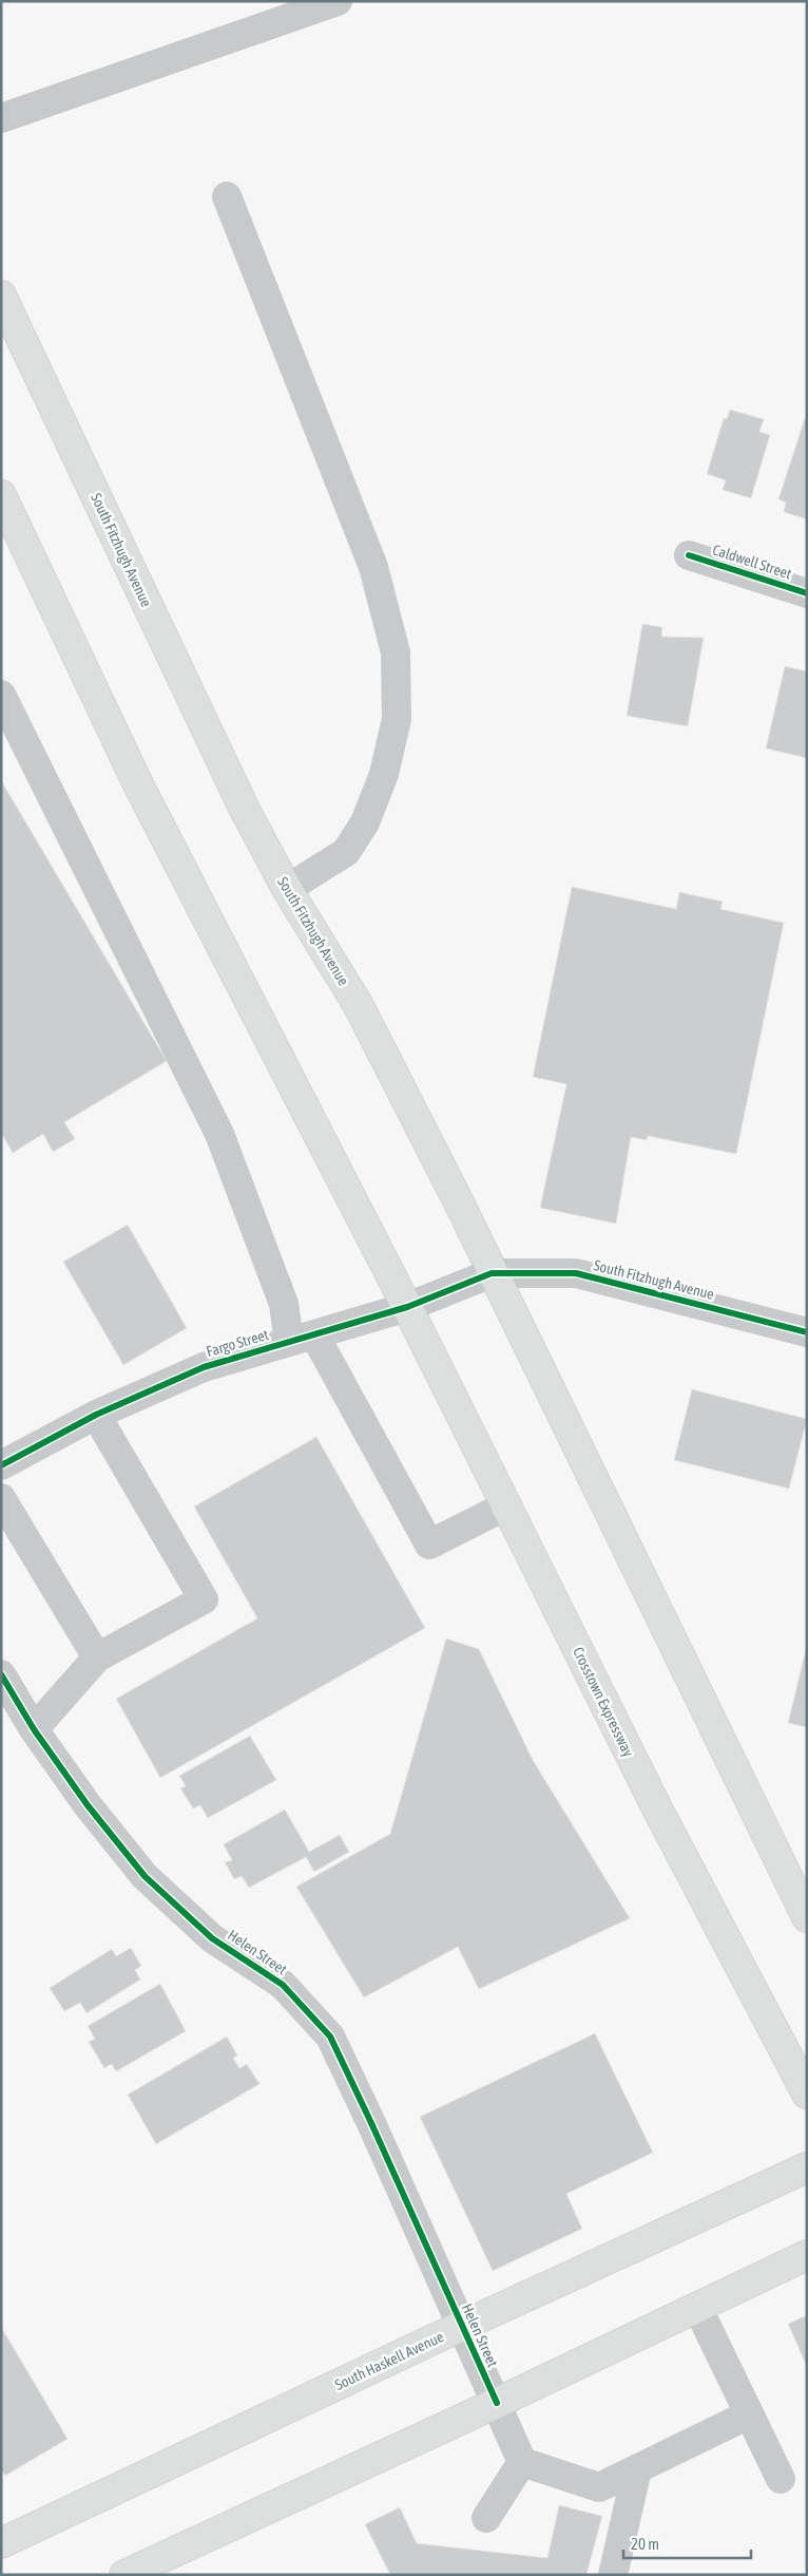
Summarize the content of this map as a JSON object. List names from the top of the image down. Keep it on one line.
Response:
{"streets":{"main road":["South Fitzhugh Avenue","Crosstown Expressway","South Haskell Avenue"],"street":["Caldwell Street","Fargo Street","Helen Street"]},"crossings":[["South Fitzhugh Avenue","Fargo Street"],["Fargo Street","Crosstown Expressway"],["Helen Street","South Haskell Avenue"]],"scale_bar":"20 m"}
